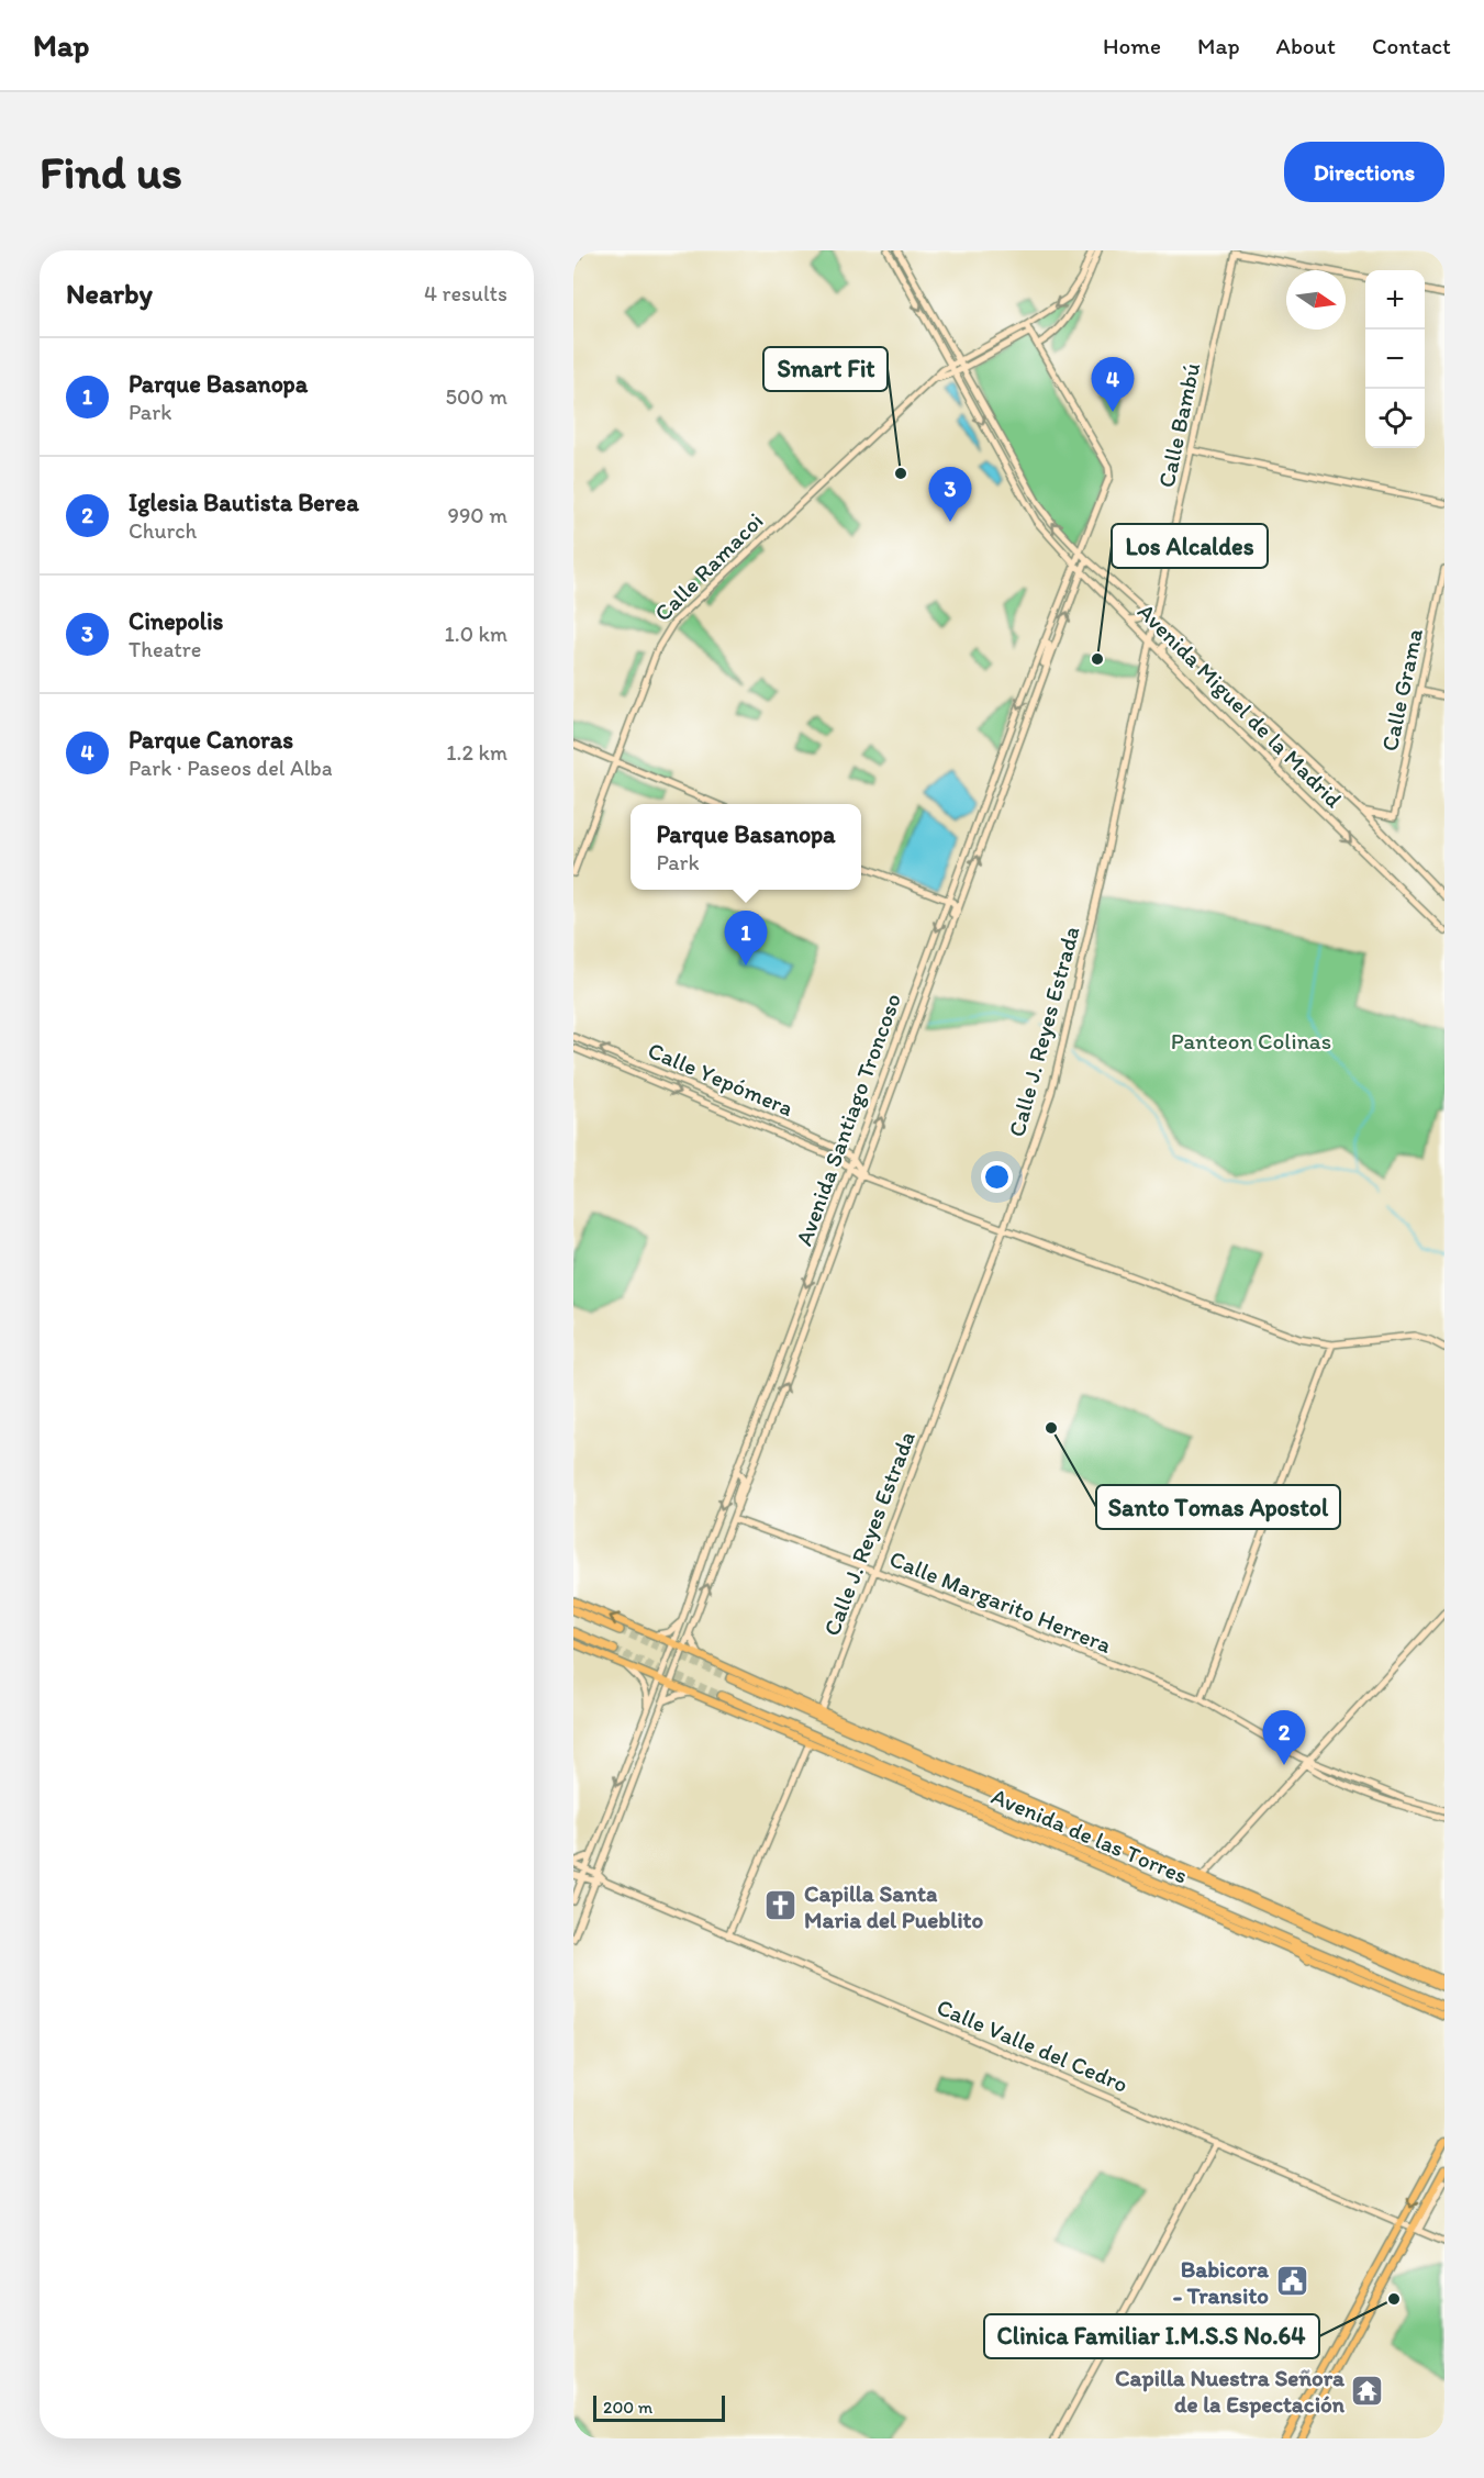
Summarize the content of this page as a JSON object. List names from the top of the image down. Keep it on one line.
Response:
{"streets":{"highway":["Avenida de las Torres"],"street":["Calle Bambú","Calle Ramacoi","Calle Grama","Avenida Miguel de la Madrid","Calle J. Reyes Estrada","Calle Yepómera","Avenida Santiago Troncoso","Calle Margarito Herrera","Calle Valle del Cedro"]},"crossings":[["Calle Bambú","Calle J. Reyes Estrada"],["Calle Ramacoi","Avenida Miguel de la Madrid"],["Calle Ramacoi","Avenida Santiago Troncoso"],["Calle Grama","Avenida Miguel de la Madrid"],["Avenida Miguel de la Madrid","Calle J. Reyes Estrada"],["Avenida Miguel de la Madrid","Avenida Santiago Troncoso"],["Calle J. Reyes Estrada","Calle Margarito Herrera"],["Calle J. Reyes Estrada","Avenida de las Torres"],["Calle Yepómera","Avenida Santiago Troncoso"],["Avenida Santiago Troncoso","Calle Margarito Herrera"],["Avenida Santiago Troncoso","Avenida de las Torres"],["Avenida Santiago Troncoso","Calle Valle del Cedro"]],"parks":["Panteon Colinas"],"places":{"other":["Smart Fit","Los Alcaldes","Santo Tomas Apostol","Clinica Familiar I.M.S.S No.64"],"church":["Capilla Santa Maria del Pueblito"],"public building":["Babicora - Transito"],"temple":["Capilla Nuestra Señora de la Espectación"]},"scale_bar":"200 m","north":"right","page":{"header":"Map","nav":["Home","Map","About","Contact"],"buttons":"Directions","title":"Find us","heading":["Nearby","4 results"],"map_buttons":["+","−"],"list":[{"mark":"1","name":"Parque Basanopa","note":"Park","value":"500 m"},{"mark":"2","name":"Iglesia Bautista Berea","note":"Church","value":"990 m"},{"mark":"3","name":"Cinepolis","note":"Theatre","value":"1.0 km"},{"mark":"4","name":"Parque Canoras","note":"Park · Paseos del Alba","value":"1.2 km"}],"pins":["4","3","1","2"],"popup":["Parque Basanopa","Park"],"scale":"200 m"}}
